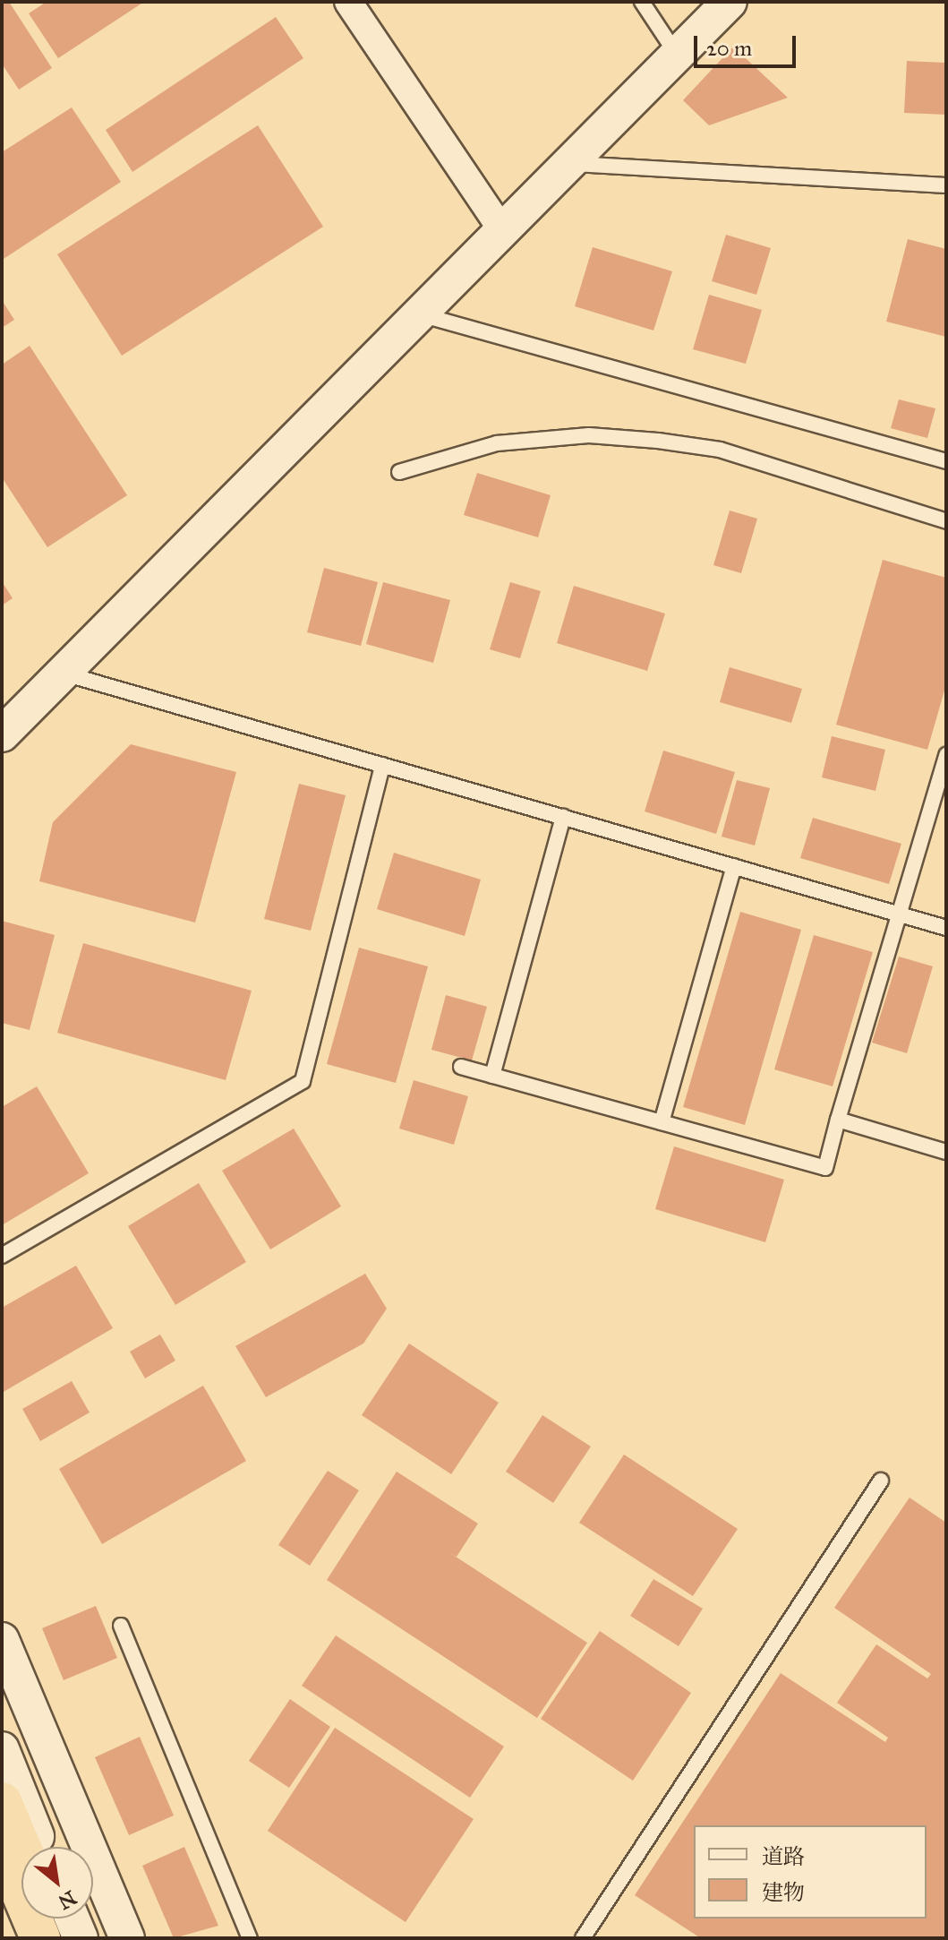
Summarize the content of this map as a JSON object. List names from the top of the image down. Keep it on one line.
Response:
{"legend":["道路","建物"],"scale_bar":"20 m","north":"bottom right"}
